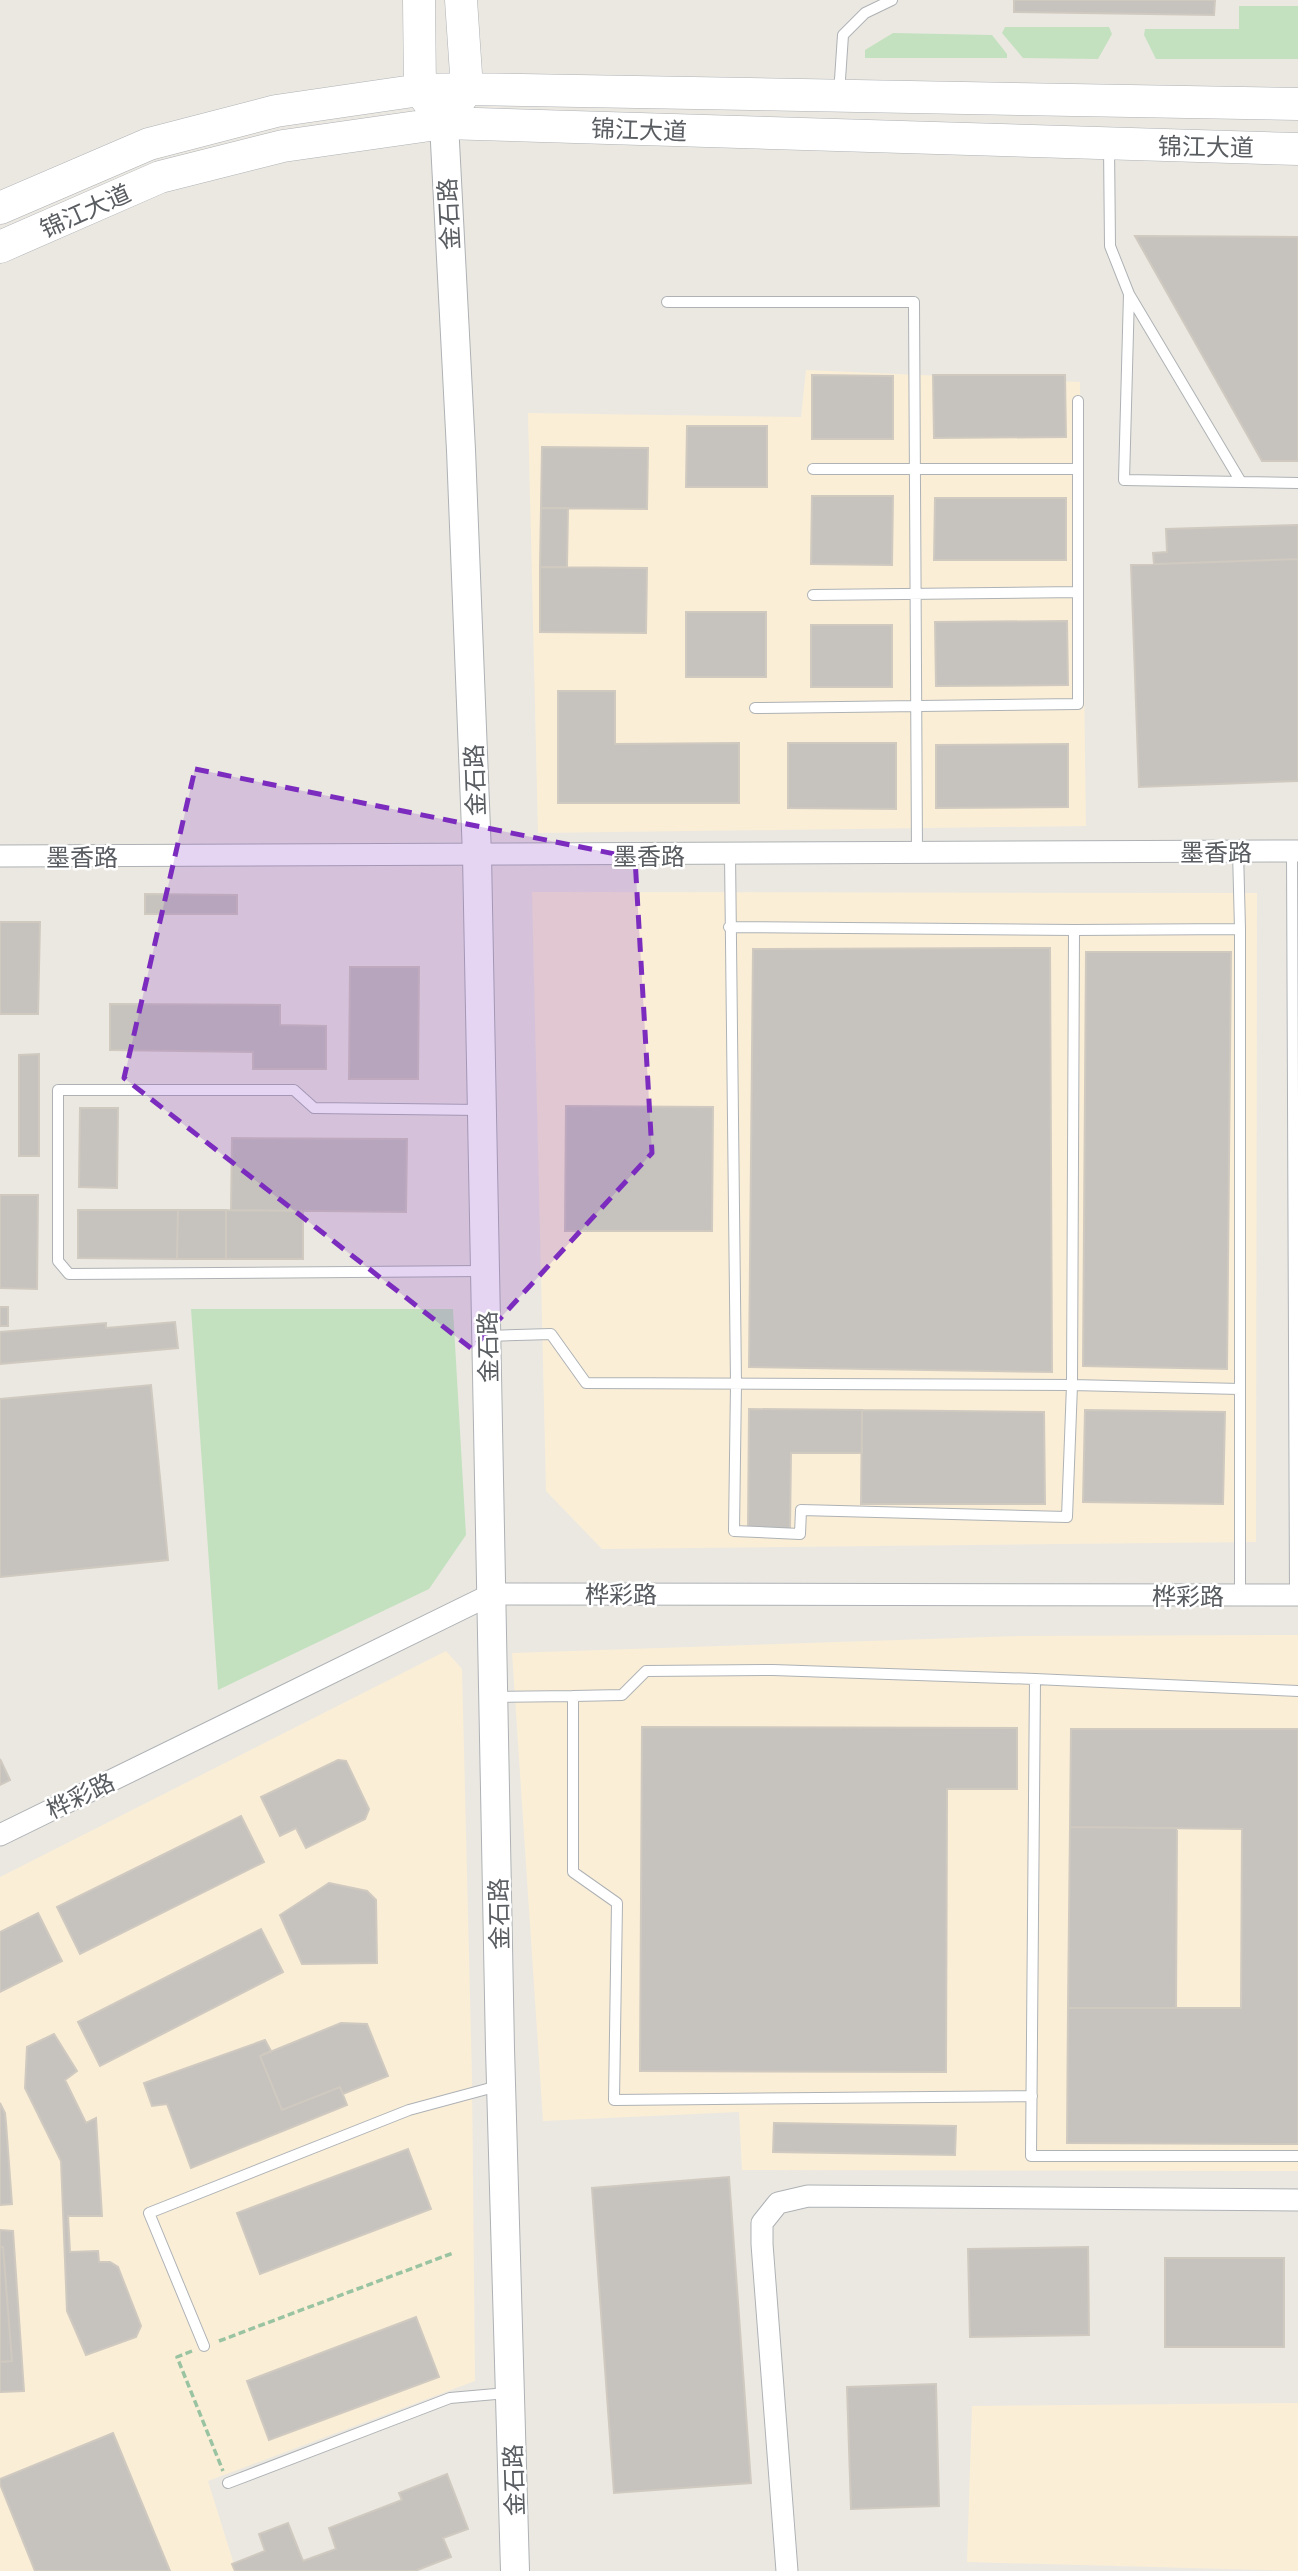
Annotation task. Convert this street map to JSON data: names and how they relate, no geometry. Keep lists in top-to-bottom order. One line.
{"streets":{"main road":["锦江大道"],"street":["金石路","墨香路","桦彩路"]},"crossings":[["锦江大道","金石路"],["金石路","墨香路"],["金石路","桦彩路"]]}
